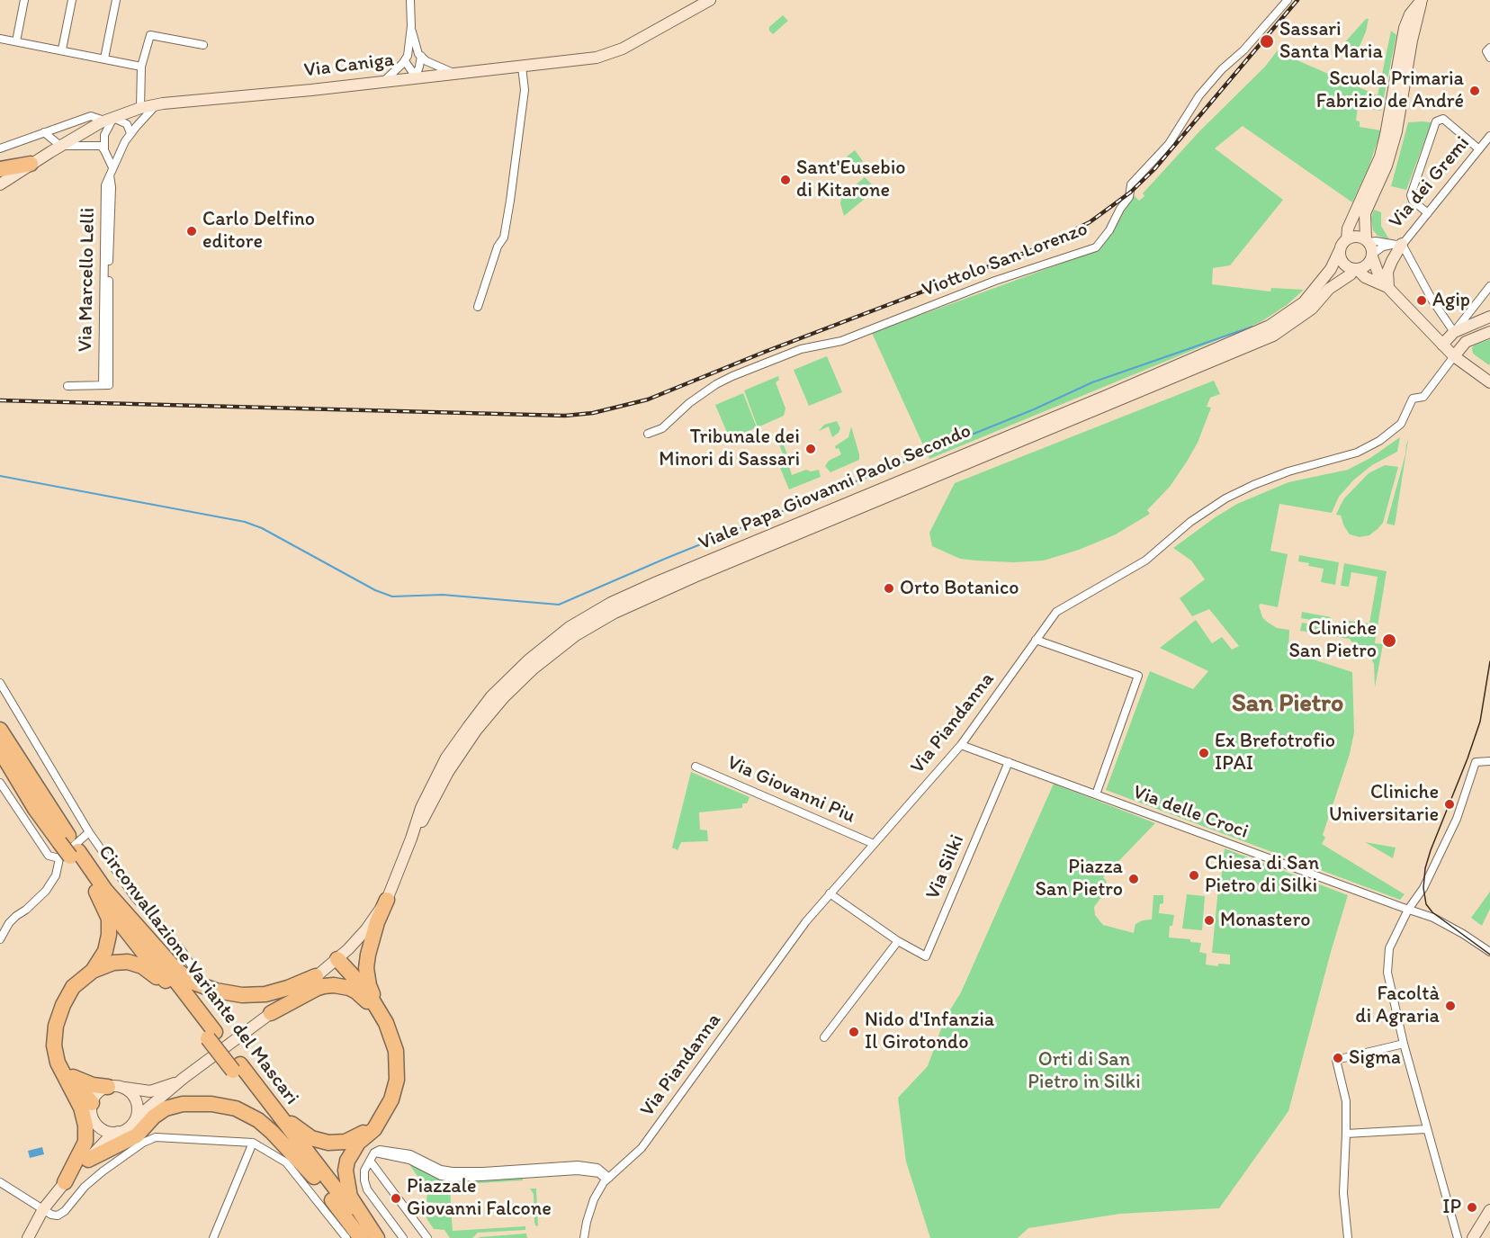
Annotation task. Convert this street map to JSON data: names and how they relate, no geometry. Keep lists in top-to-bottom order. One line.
{"streets":{"highway":["Circonvallazione Variante del Mascari"],"main road":["Via Caniga","Viale Papa Giovanni Paolo Secondo"],"street":["Via dei Gremi","Viottolo San Lorenzo","Via Marcello Lelli","Via Piandanna","Via Giovanni Piu","Via delle Croci","Via Silki"]},"crossings":[["Via Caniga","Via Marcello Lelli"],["Via dei Gremi","Viale Papa Giovanni Paolo Secondo"],["Via Piandanna","Via Giovanni Piu"],["Via Piandanna","Via delle Croci"],["Via Piandanna","Via Silki"],["Via delle Croci","Via Silki"]],"districts":["San Pietro"],"parks":["Orti di San Pietro in Silki"],"places":["Sassari Santa Maria","Scuola Primaria Fabrizio de André","Sant'Eusebio di Kitarone","Carlo Delfino editore","Agip","Tribunale dei Minori di Sassari","Orto Botanico","Cliniche San Pietro","Ex Brefotrofio IPAI","Cliniche Universitarie","Chiesa di San Pietro di Silki","Piazza San Pietro","Monastero","Facoltà di Agraria","Nido d'Infanzia Il Girotondo","Sigma","Piazzale Giovanni Falcone","IP"]}
